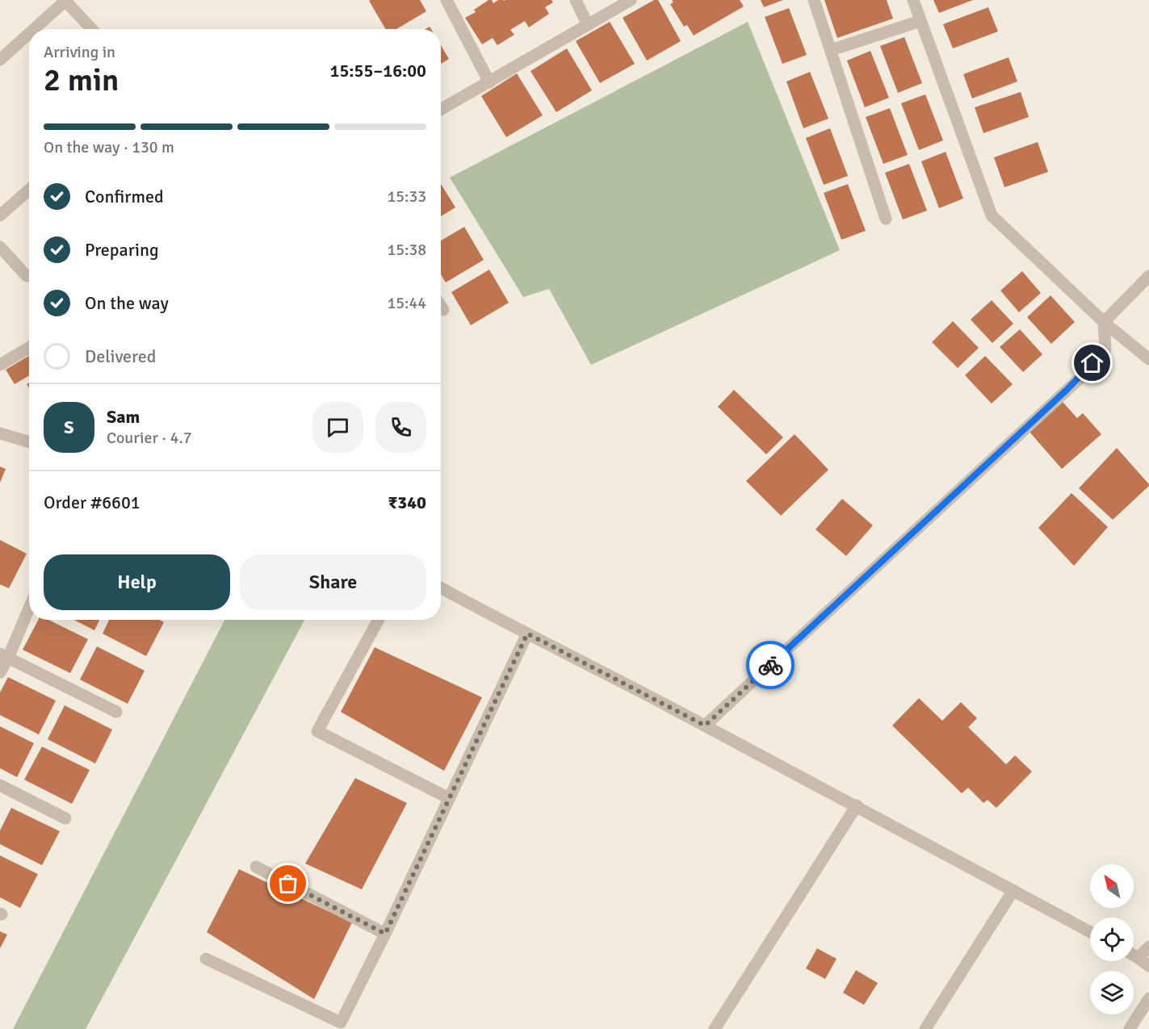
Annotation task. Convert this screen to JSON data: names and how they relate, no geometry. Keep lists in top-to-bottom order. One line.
{"north":"top left","page":{"heading":["2 min","Arriving in","15:55–16:00"],"panel":["Sam","Courier · 4.7","Order #6601","₹340"],"bar":"On the way · 130 m","list":[["Confirmed","15:33"],["Preparing","15:38"],["On the way","15:44"],"Delivered"],"round":"S","buttons":["Help","Share"]}}
